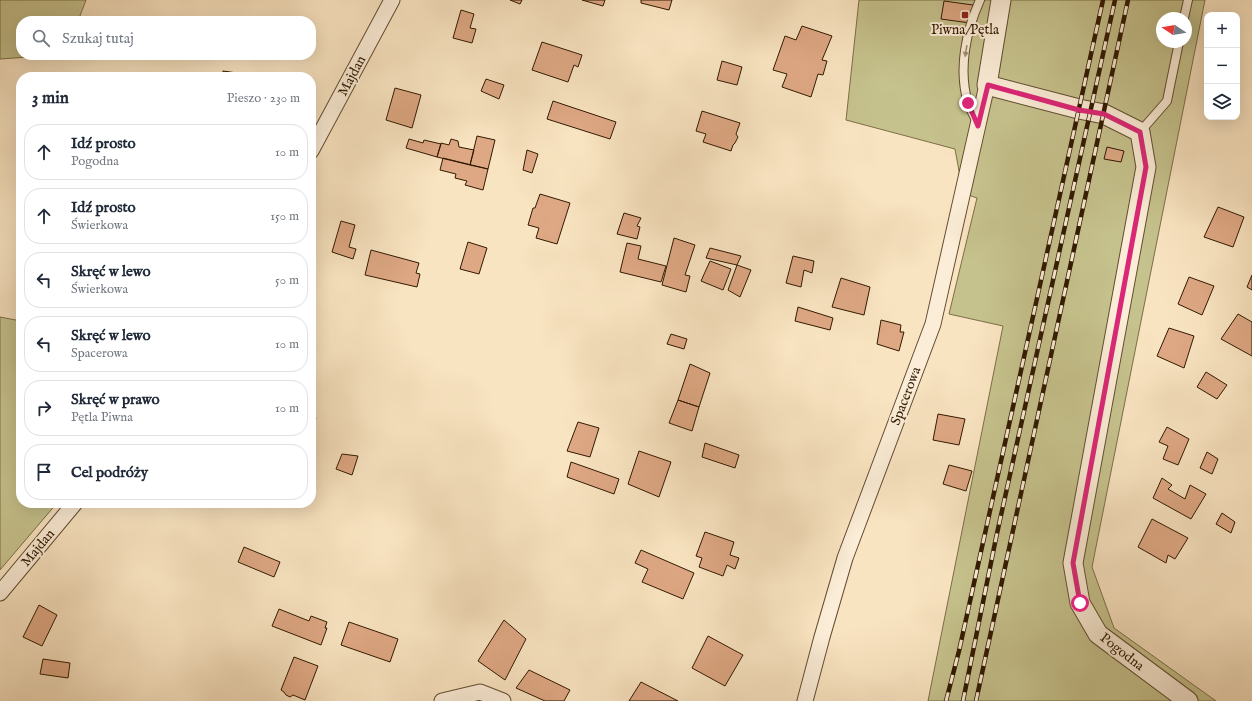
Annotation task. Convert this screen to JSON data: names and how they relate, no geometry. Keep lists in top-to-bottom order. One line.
{"streets":{"street":["Majdan","Spacerowa","Pogodna"]},"places":{"transit":["Piwna/Pętla"]},"north":"left","page":{"map_buttons":["+","−"],"search":"Szukaj tutaj","heading":["3 min","Pieszo · 230 m"],"list":[["Idź prosto","Pogodna","10 m"],["Idź prosto","Świerkowa","150 m"],["Skręć w lewo","Świerkowa","50 m"],["Skręć w lewo","Spacerowa","10 m"],["Skręć w prawo","Pętla Piwna","10 m"],"Cel podróży"]}}
